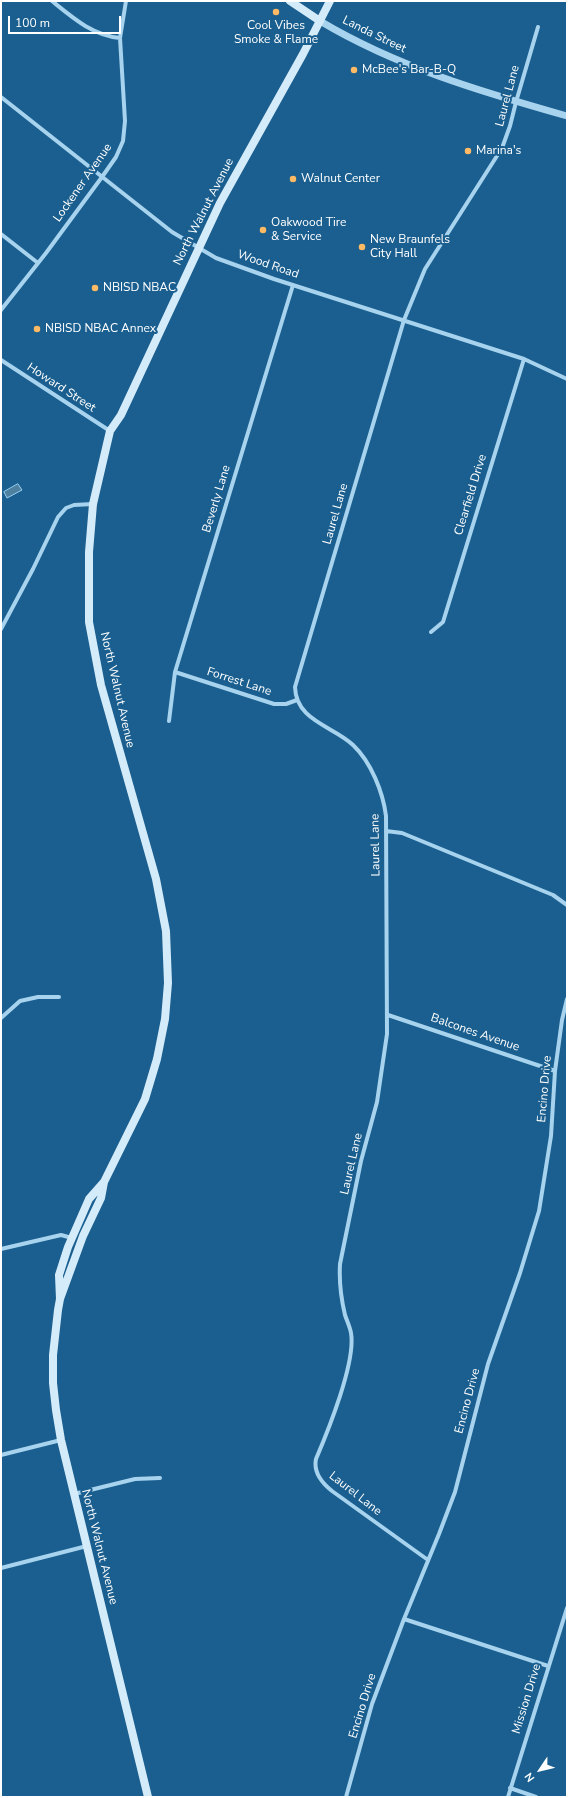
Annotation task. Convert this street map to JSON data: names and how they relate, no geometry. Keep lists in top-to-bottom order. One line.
{"streets":{"main road":["Landa Street","North Walnut Avenue"],"street":["Laurel Lane","Lockener Avenue","Wood Road","Howard Street","Clearfield Drive","Beverly Lane","Forrest Lane","Balcones Avenue","Encino Drive","Mission Drive"]},"crossings":[["Landa Street","Laurel Lane"],["Landa Street","North Walnut Avenue"],["Laurel Lane","Wood Road"],["Laurel Lane","Forrest Lane"],["Laurel Lane","Balcones Avenue"],["Laurel Lane","Encino Drive"],["Lockener Avenue","Wood Road"],["North Walnut Avenue","Wood Road"],["North Walnut Avenue","Howard Street"],["Wood Road","Clearfield Drive"],["Wood Road","Beverly Lane"],["Beverly Lane","Forrest Lane"],["Balcones Avenue","Encino Drive"]],"places":["Cool Vibes Smoke & Flame","McBee's Bar-B-Q","Marina's","Walnut Center","Oakwood Tire & Service","New Braunfels City Hall","NBISD NBAC","NBISD NBAC Annex"],"scale_bar":"100 m","north":"bottom left"}
